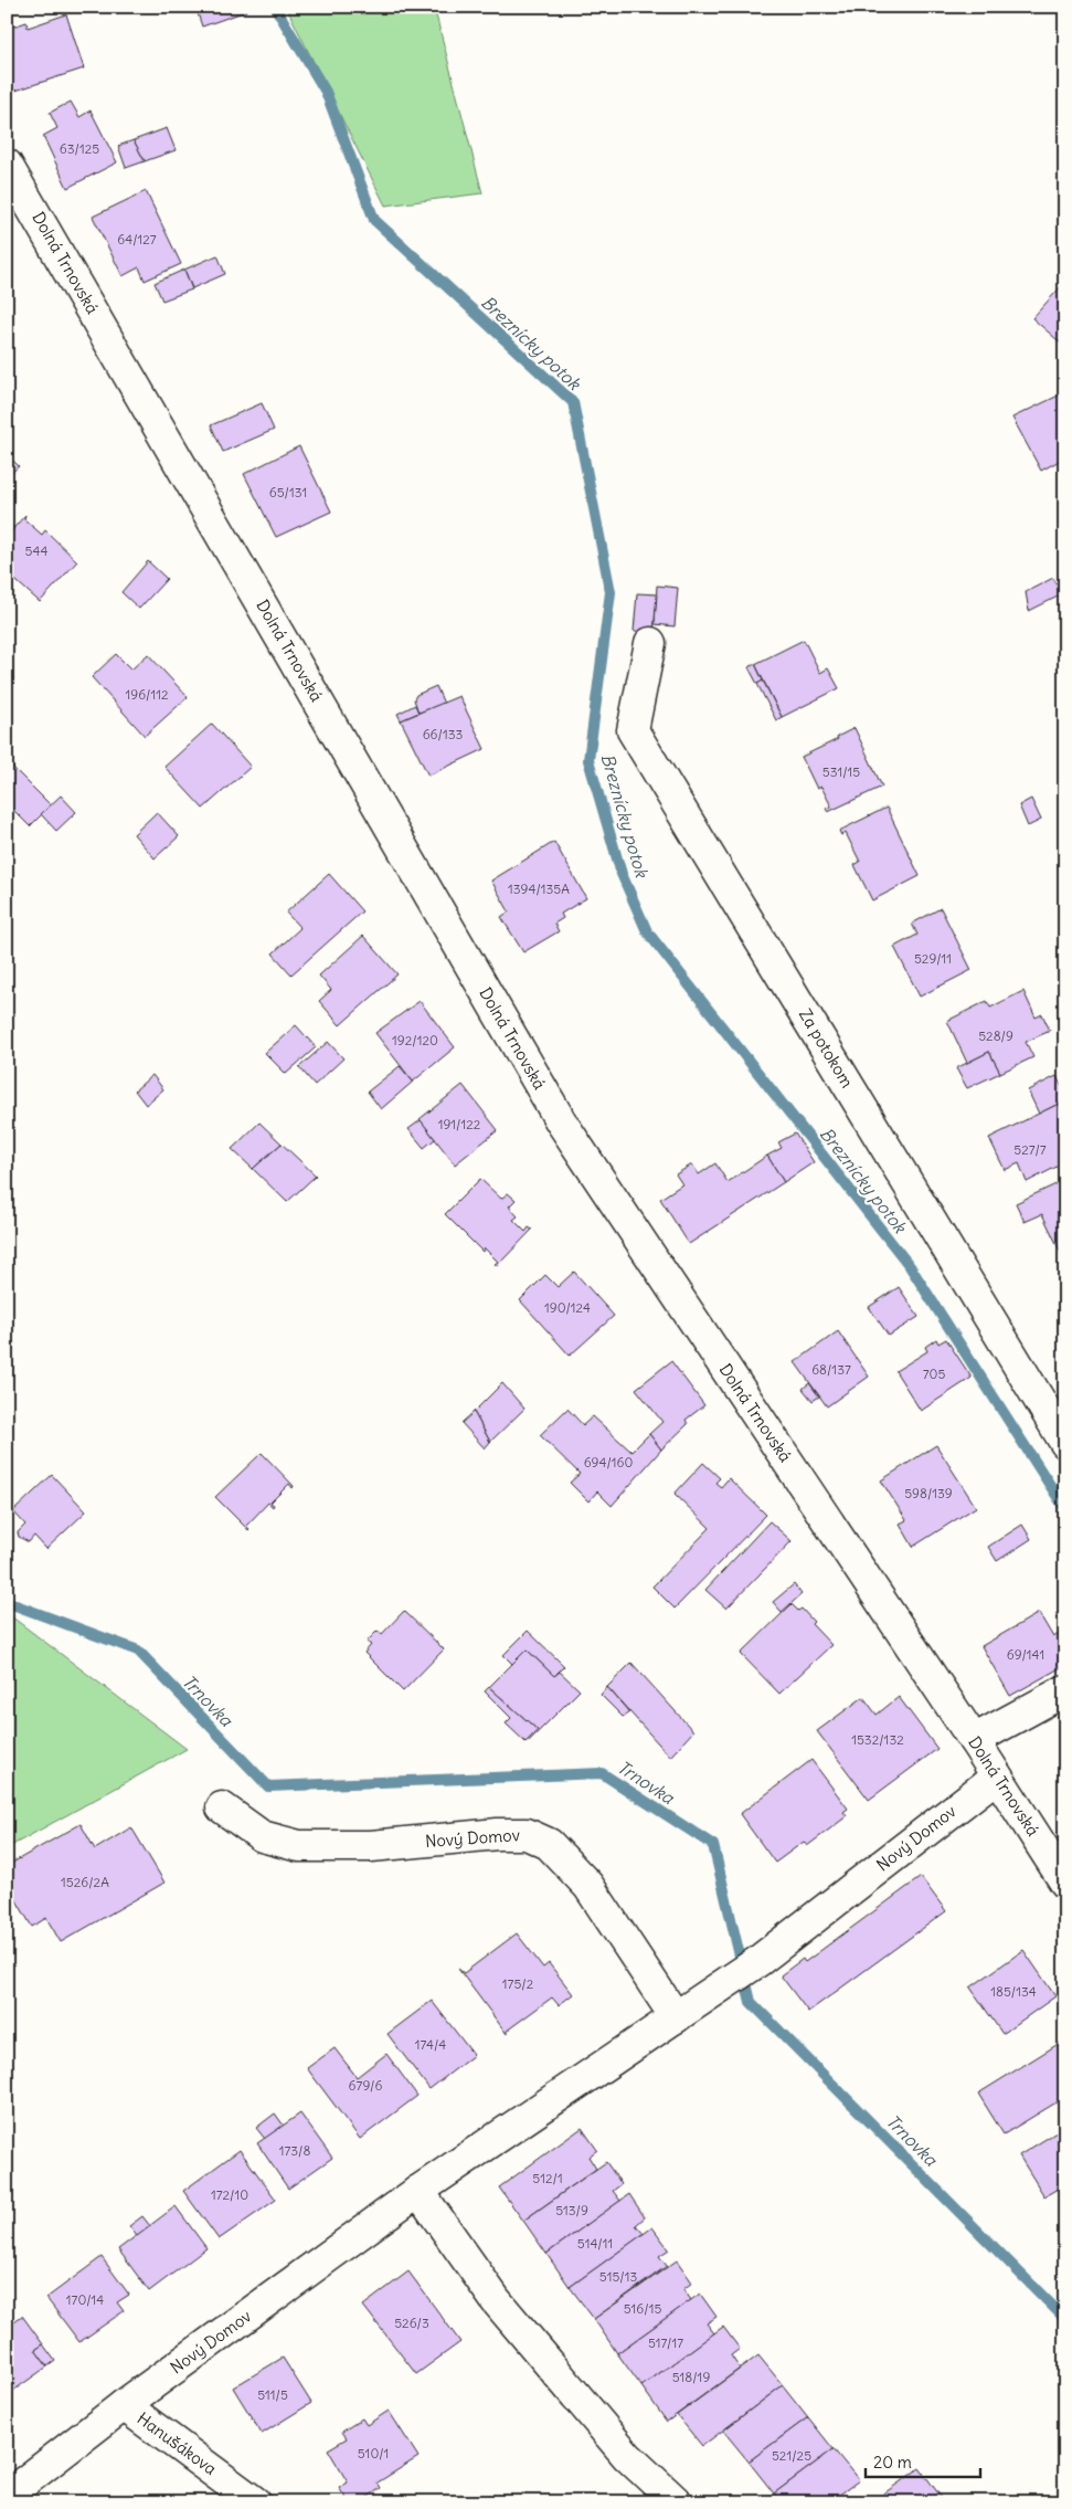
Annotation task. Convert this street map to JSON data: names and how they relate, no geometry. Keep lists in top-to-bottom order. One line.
{"streets":{"street":["Dolná Trnovská","Za potokom","Nový Domov","Hanušákova"]},"crossings":[["Dolná Trnovská","Nový Domov"],["Nový Domov","Hanušákova"]],"water":["Breznícky potok","Trnovka"],"house_numbers":["63/125","64/127","65/131","544","196/112","66/133","531/15","1394/135A","529/11","528/9","192/120","191/122","527/7","190/124","68/137","705","694/160","598/139","69/141","1532/132","1526/2A","175/2","185/134","174/4","679/6","173/8","512/1","172/10","513/9","514/11","515/13","170/14","516/15","526/3","517/17","518/19","511/5","510/1","521/25"],"scale_bar":"20 m"}
